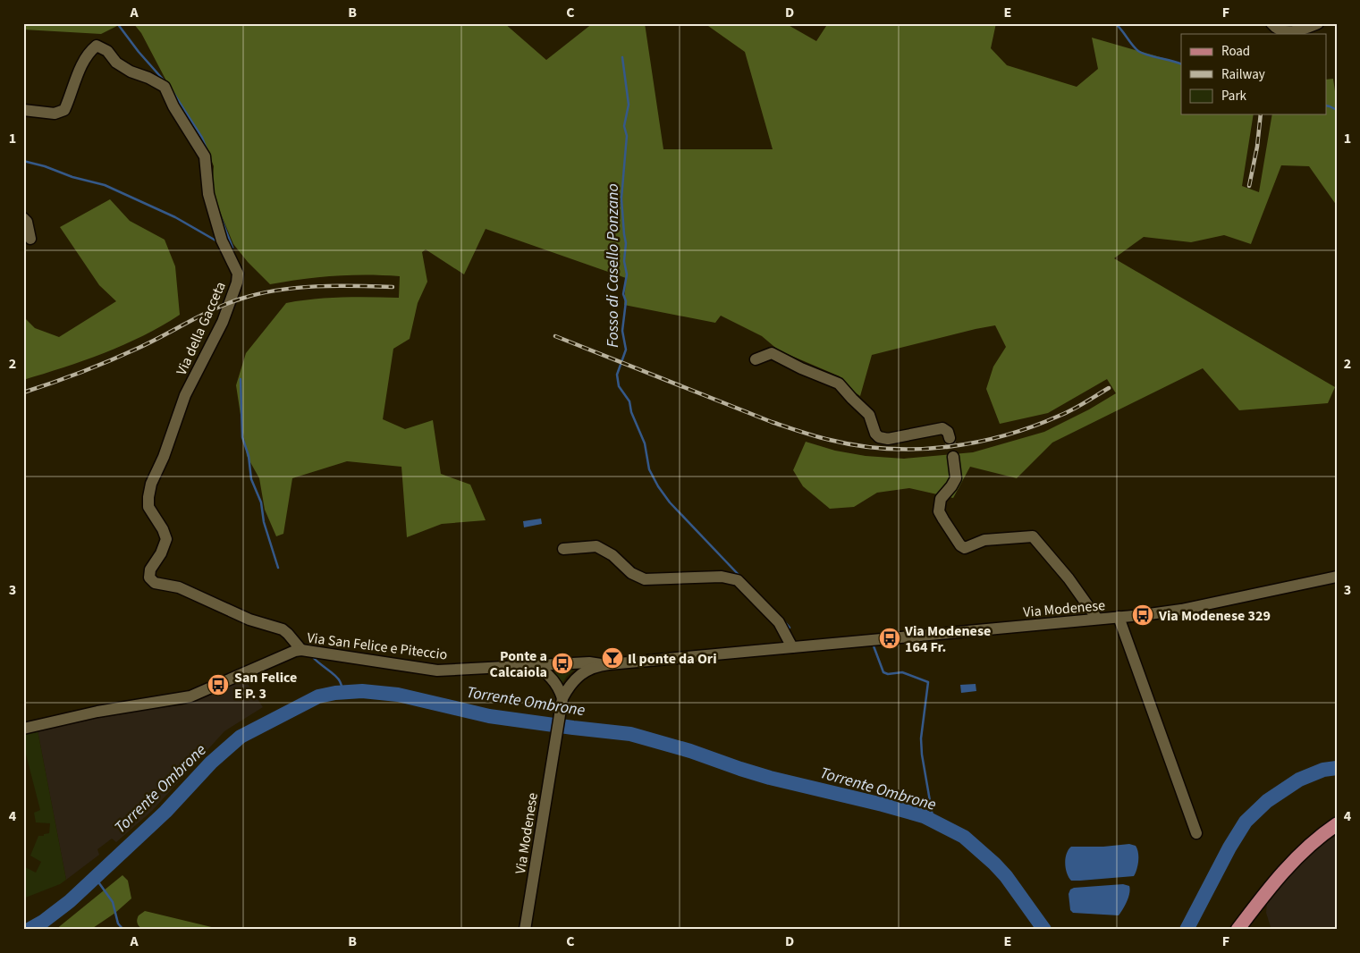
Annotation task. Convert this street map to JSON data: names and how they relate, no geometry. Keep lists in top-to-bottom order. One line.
{"streets":{"street":["Via della Gacceta","Via Modenese","Via San Felice e Piteccio"]},"crossings":[["Via della Gacceta","Via San Felice e Piteccio"],["Via Modenese","Via San Felice e Piteccio"]],"water":["Fosso di Casello Ponzano","Torrente Ombrone"],"places":{"bus stop":["Via Modenese 329","Via Modenese 164 Fr.","Ponte a Calcaiola","San Felice E P. 3"],"bar":["Il ponte da Ori"]},"legend":["Road","Railway","Park"],"grid":{"columns":["A","B","C","D","E","F"],"rows":["1","2","3","4"]}}
